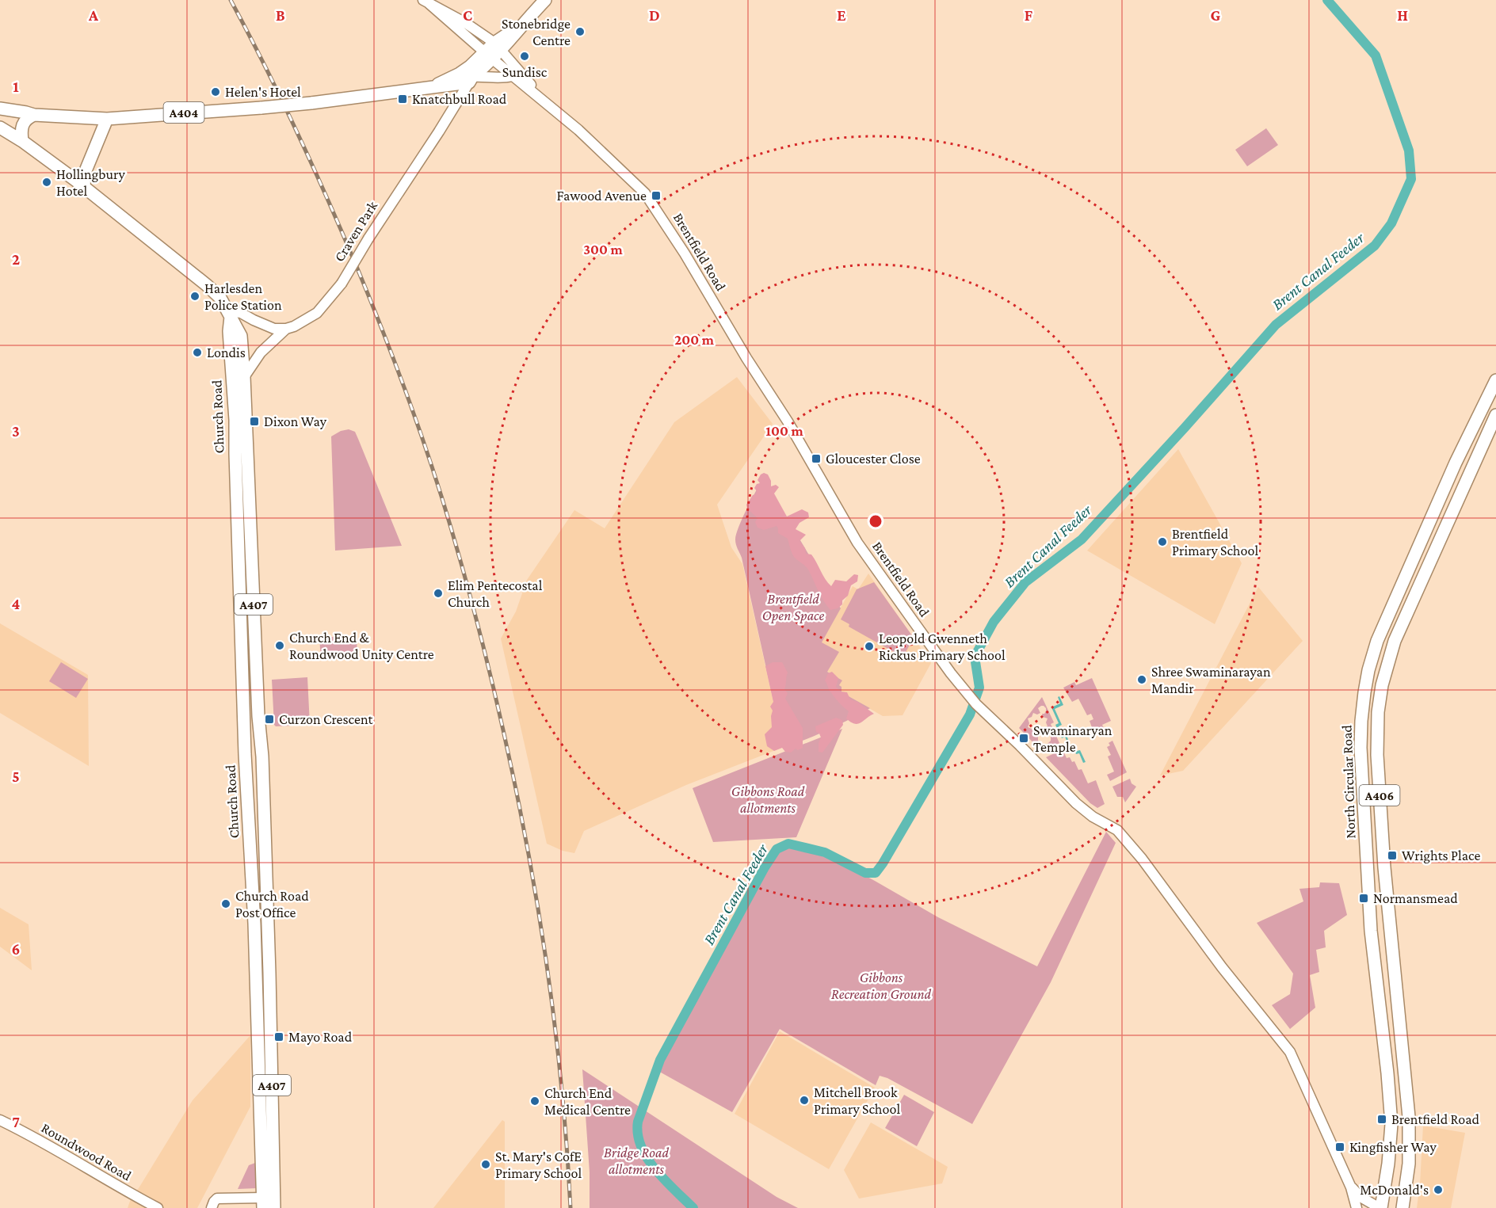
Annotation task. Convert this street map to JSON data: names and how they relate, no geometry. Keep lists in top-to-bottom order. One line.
{"streets":{"main road":["A404","Craven Park","Church Road","A407","North Circular Road","A406"],"street":["Brentfield Road","Roundwood Road"]},"crossings":[["A404","Craven Park"],["A404","Brentfield Road"],["Craven Park","Brentfield Road"],["Craven Park","Church Road"],["Brentfield Road","North Circular Road"],["Church Road","A407"]],"water":["Brent Canal Feeder"],"parks":["Brentfield Open Space","Gibbons Road allotments","Gibbons Recreation Ground","Bridge Road allotments"],"places":{"other":["Stonebridge Centre","Sundisc","Helen's Hotel","Hollingbury Hotel","Harlesden Police Station","Londis","Brentfield Primary School","Elim Pentecostal Church","Church End & Roundwood Unity Centre","Leopold Gwenneth Rickus Primary School","Shree Swaminarayan Mandir","Church Road Post Office","Mitchell Brook Primary School","Church End Medical Centre","St. Mary's CofE Primary School","McDonald's"],"transit":["Knatchbull Road","Fawood Avenue","Dixon Way","Gloucester Close","Curzon Crescent","Swaminaryan Temple","Wrights Place","Normansmead","Mayo Road","Brentfield Road","Kingfisher Way"]},"grid":{"columns":["A","B","C","D","E","F","G","H"],"rows":["1","2","3","4","5","6","7"]},"rings":["300 m","200 m","100 m"]}
